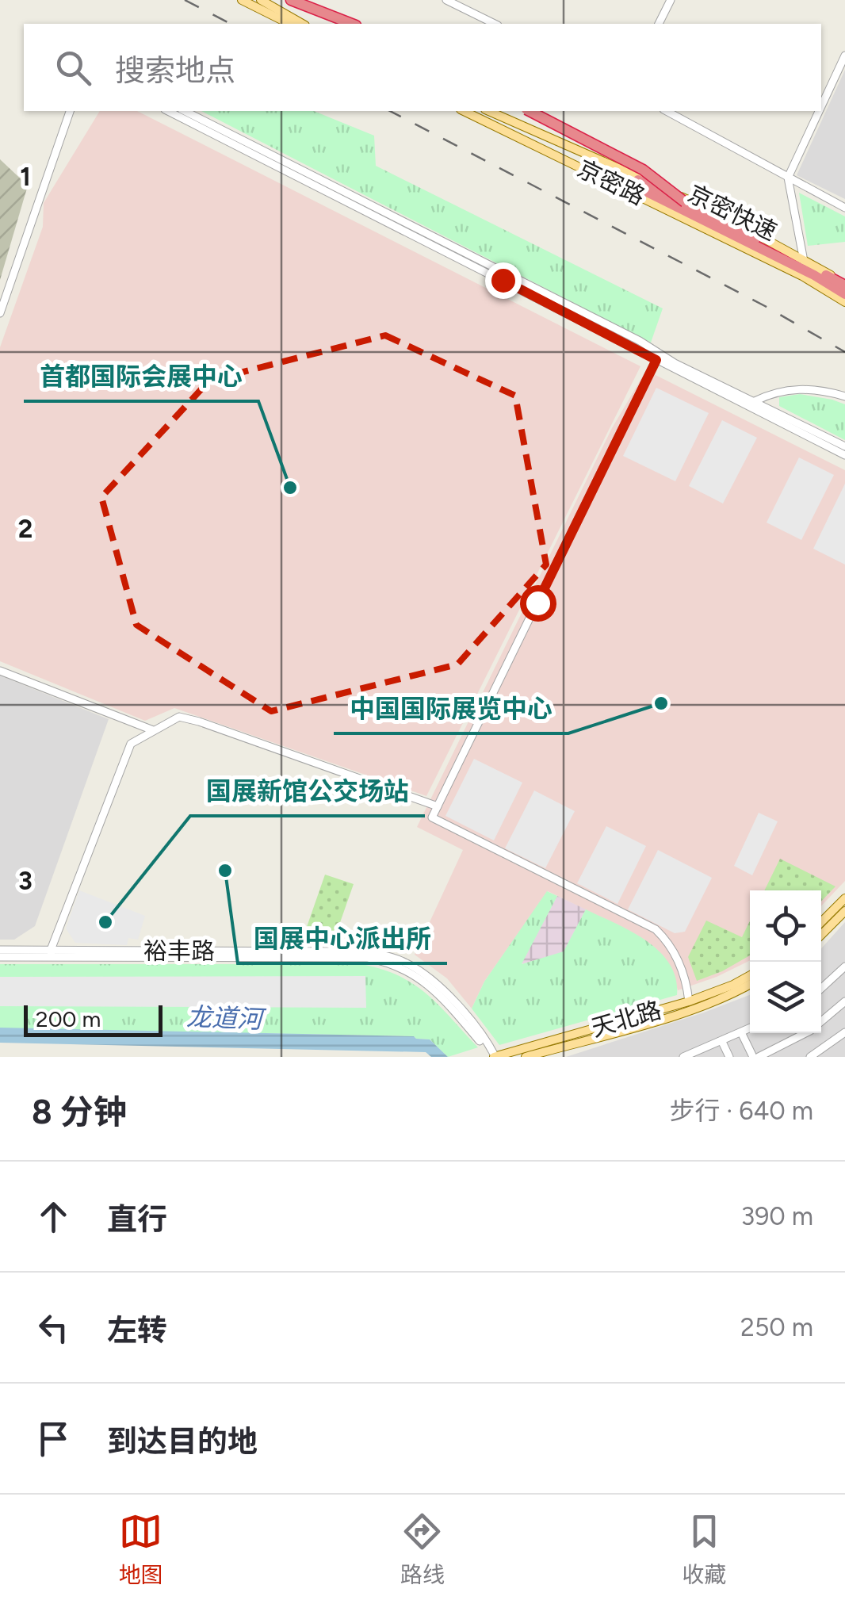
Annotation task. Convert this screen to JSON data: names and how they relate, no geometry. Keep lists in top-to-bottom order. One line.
{"streets":{"highway":["京密快速"],"main road":["京密路","天北路"],"street":["裕丰路"]},"crossings":[["京密路","京密快速"],["裕丰路","天北路"]],"water":["龙道河"],"places":["首都国际会展中心","中国国际展览中心","国展中心派出所","国展新馆公交场站"],"scale_bar":"200 m","page":{"search":"搜索地点","scale":"200 m","heading":["8 分钟","步行 · 640 m"],"list":[["直行","390 m"],["左转","250 m"],"到达目的地"],"nav":["地图","路线","收藏"]},"grid":{"rows":["1","2","3"]}}
